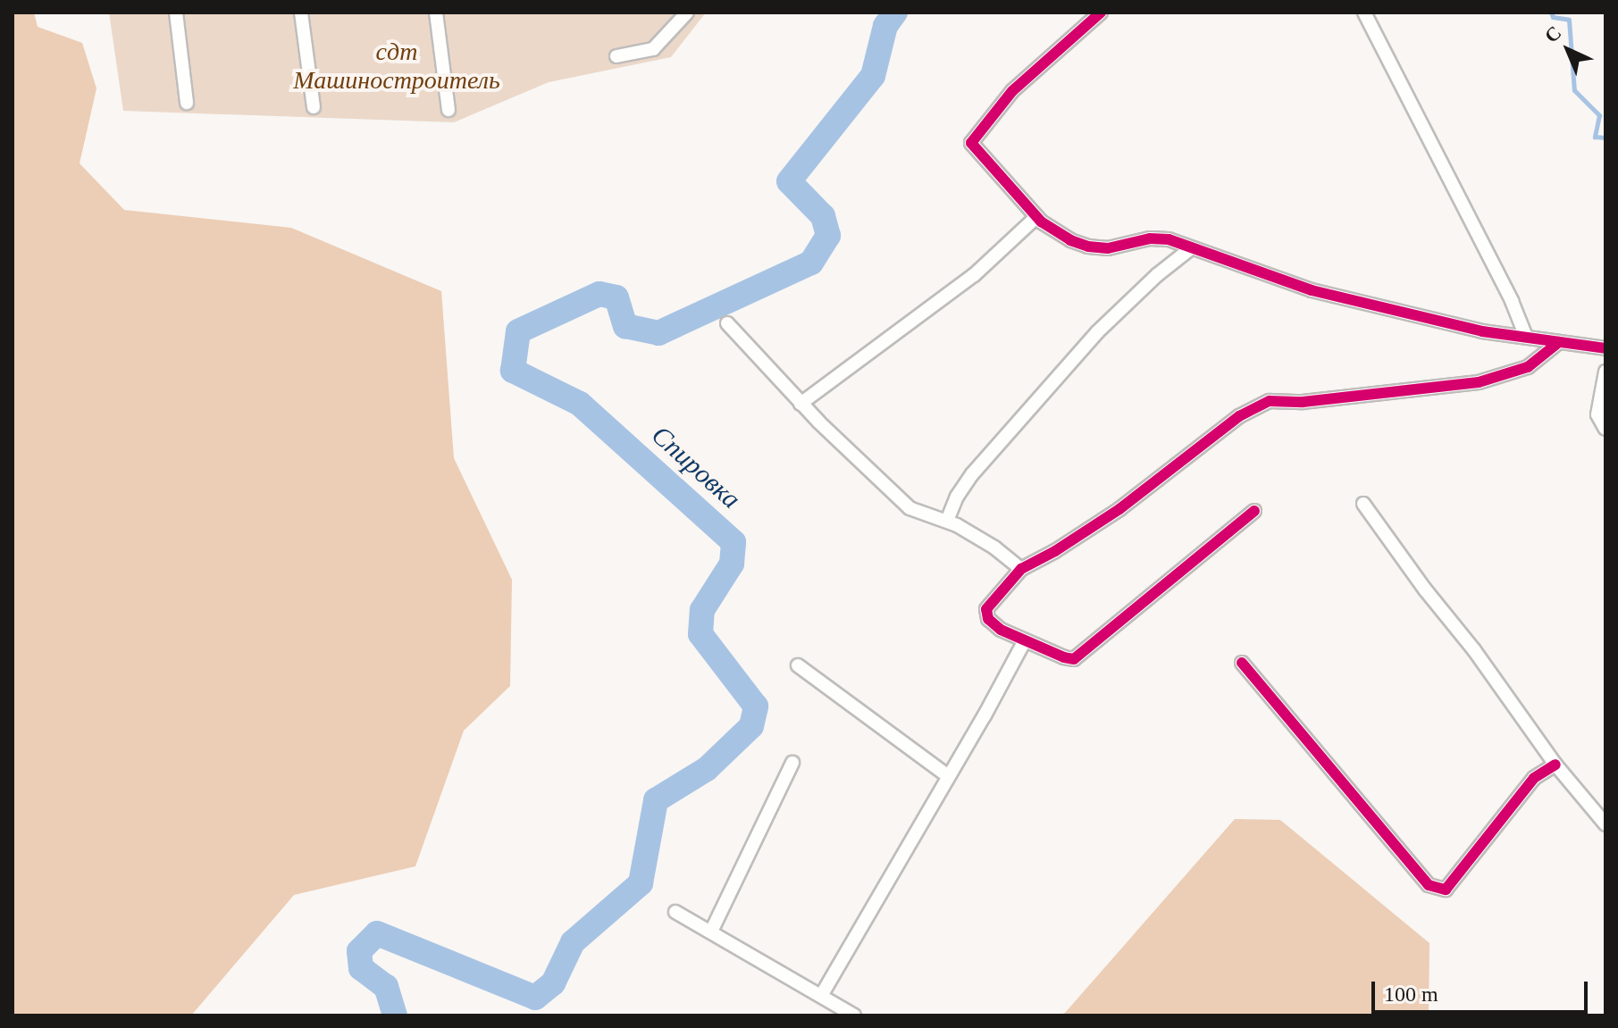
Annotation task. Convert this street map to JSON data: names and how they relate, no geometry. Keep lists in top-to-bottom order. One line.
{"water":["Спировка"],"parks":["сдт Машиностроитель"],"scale_bar":"100 m","north":"top left"}
